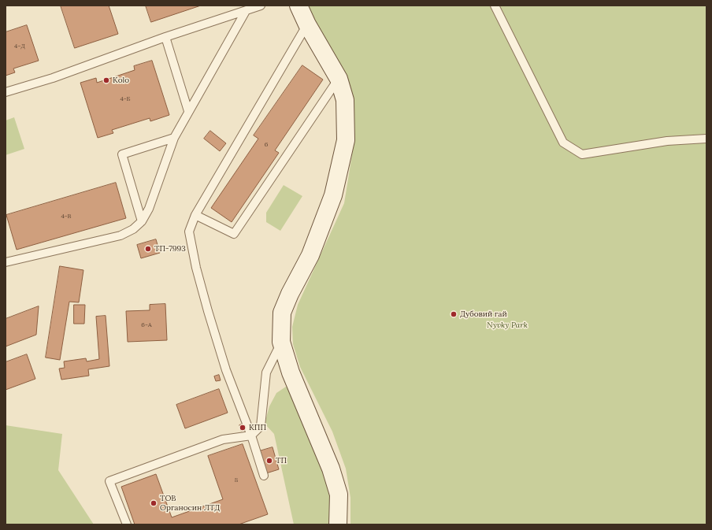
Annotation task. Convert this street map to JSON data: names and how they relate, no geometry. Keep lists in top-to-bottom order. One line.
{"parks":["Nyvky Park"],"places":["Kolo","ТП-7993","Дубовий гай","КПП","ТП","ТОВ Органосин ЛТД"],"house_numbers":["4-Д","4-Б","6","4-В","6-А","8"]}
